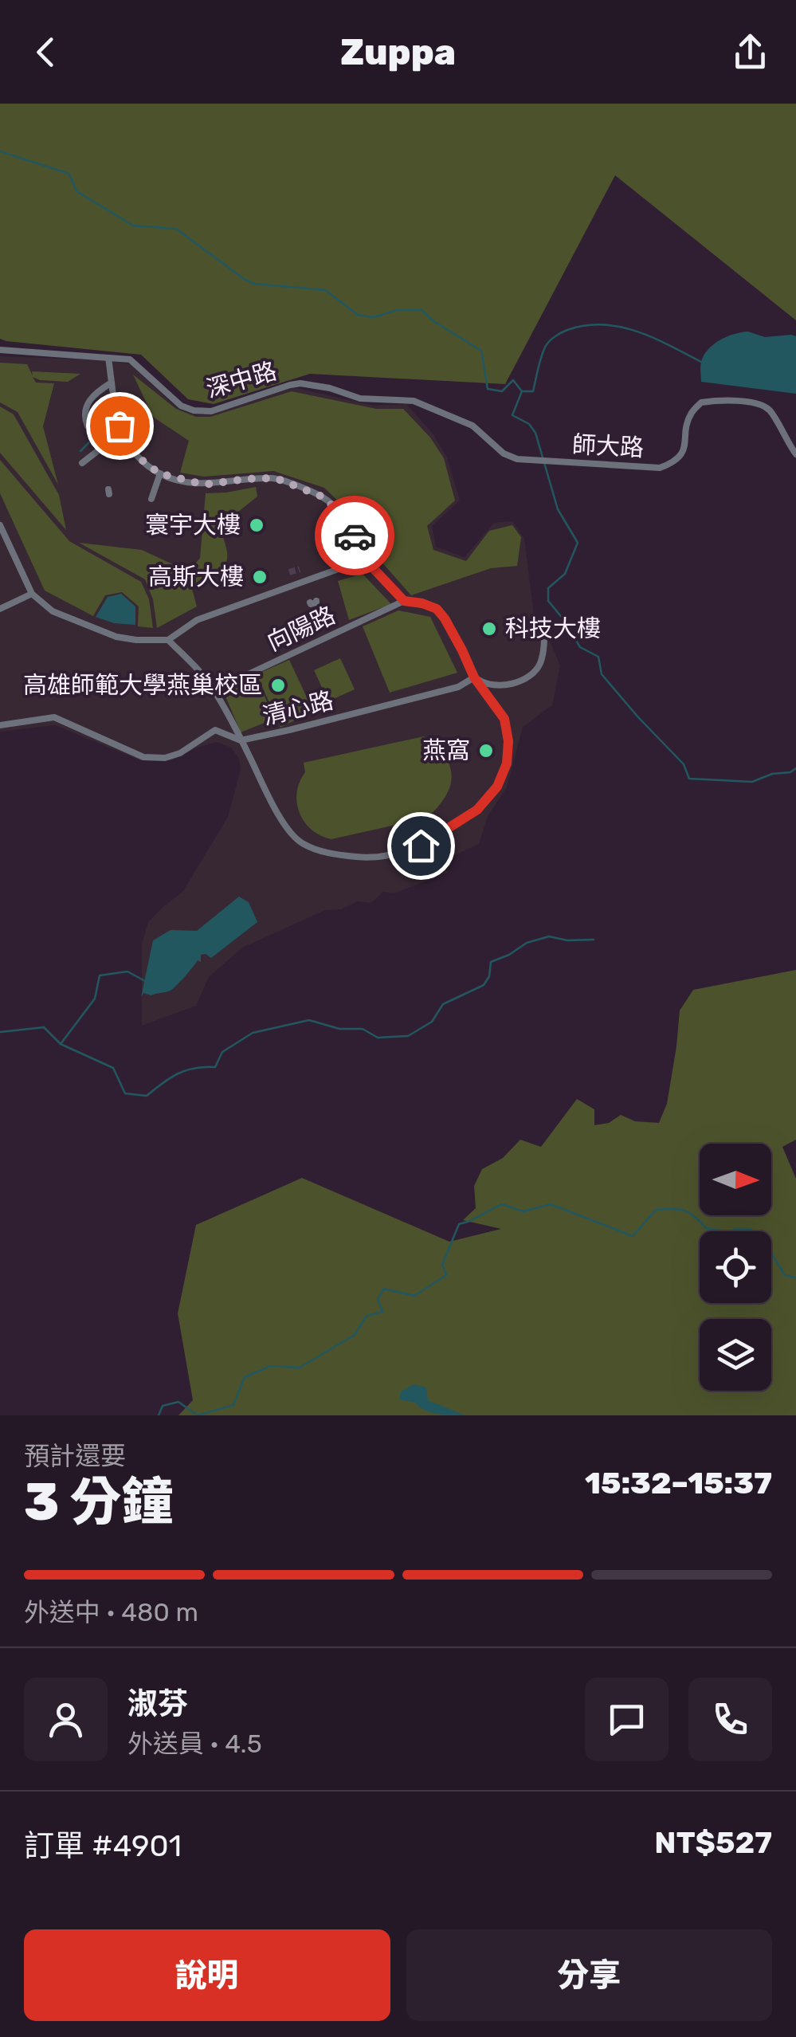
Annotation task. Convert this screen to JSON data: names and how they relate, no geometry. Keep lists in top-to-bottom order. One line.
{"streets":{"street":["深中路","師大路","向陽路","清心路"]},"crossings":[["深中路","師大路"]],"places":["寰宇大樓","高斯大樓","科技大樓","高雄師範大學燕巢校區","燕窩"],"north":"right","page":{"header":"Zuppa","heading":["3 分鐘","預計還要","15:32–15:37"],"panel":["淑芬","外送員 · 4.5","訂單 #4901","NT$527"],"bar":"外送中 · 480 m","buttons":["說明","分享"]}}
